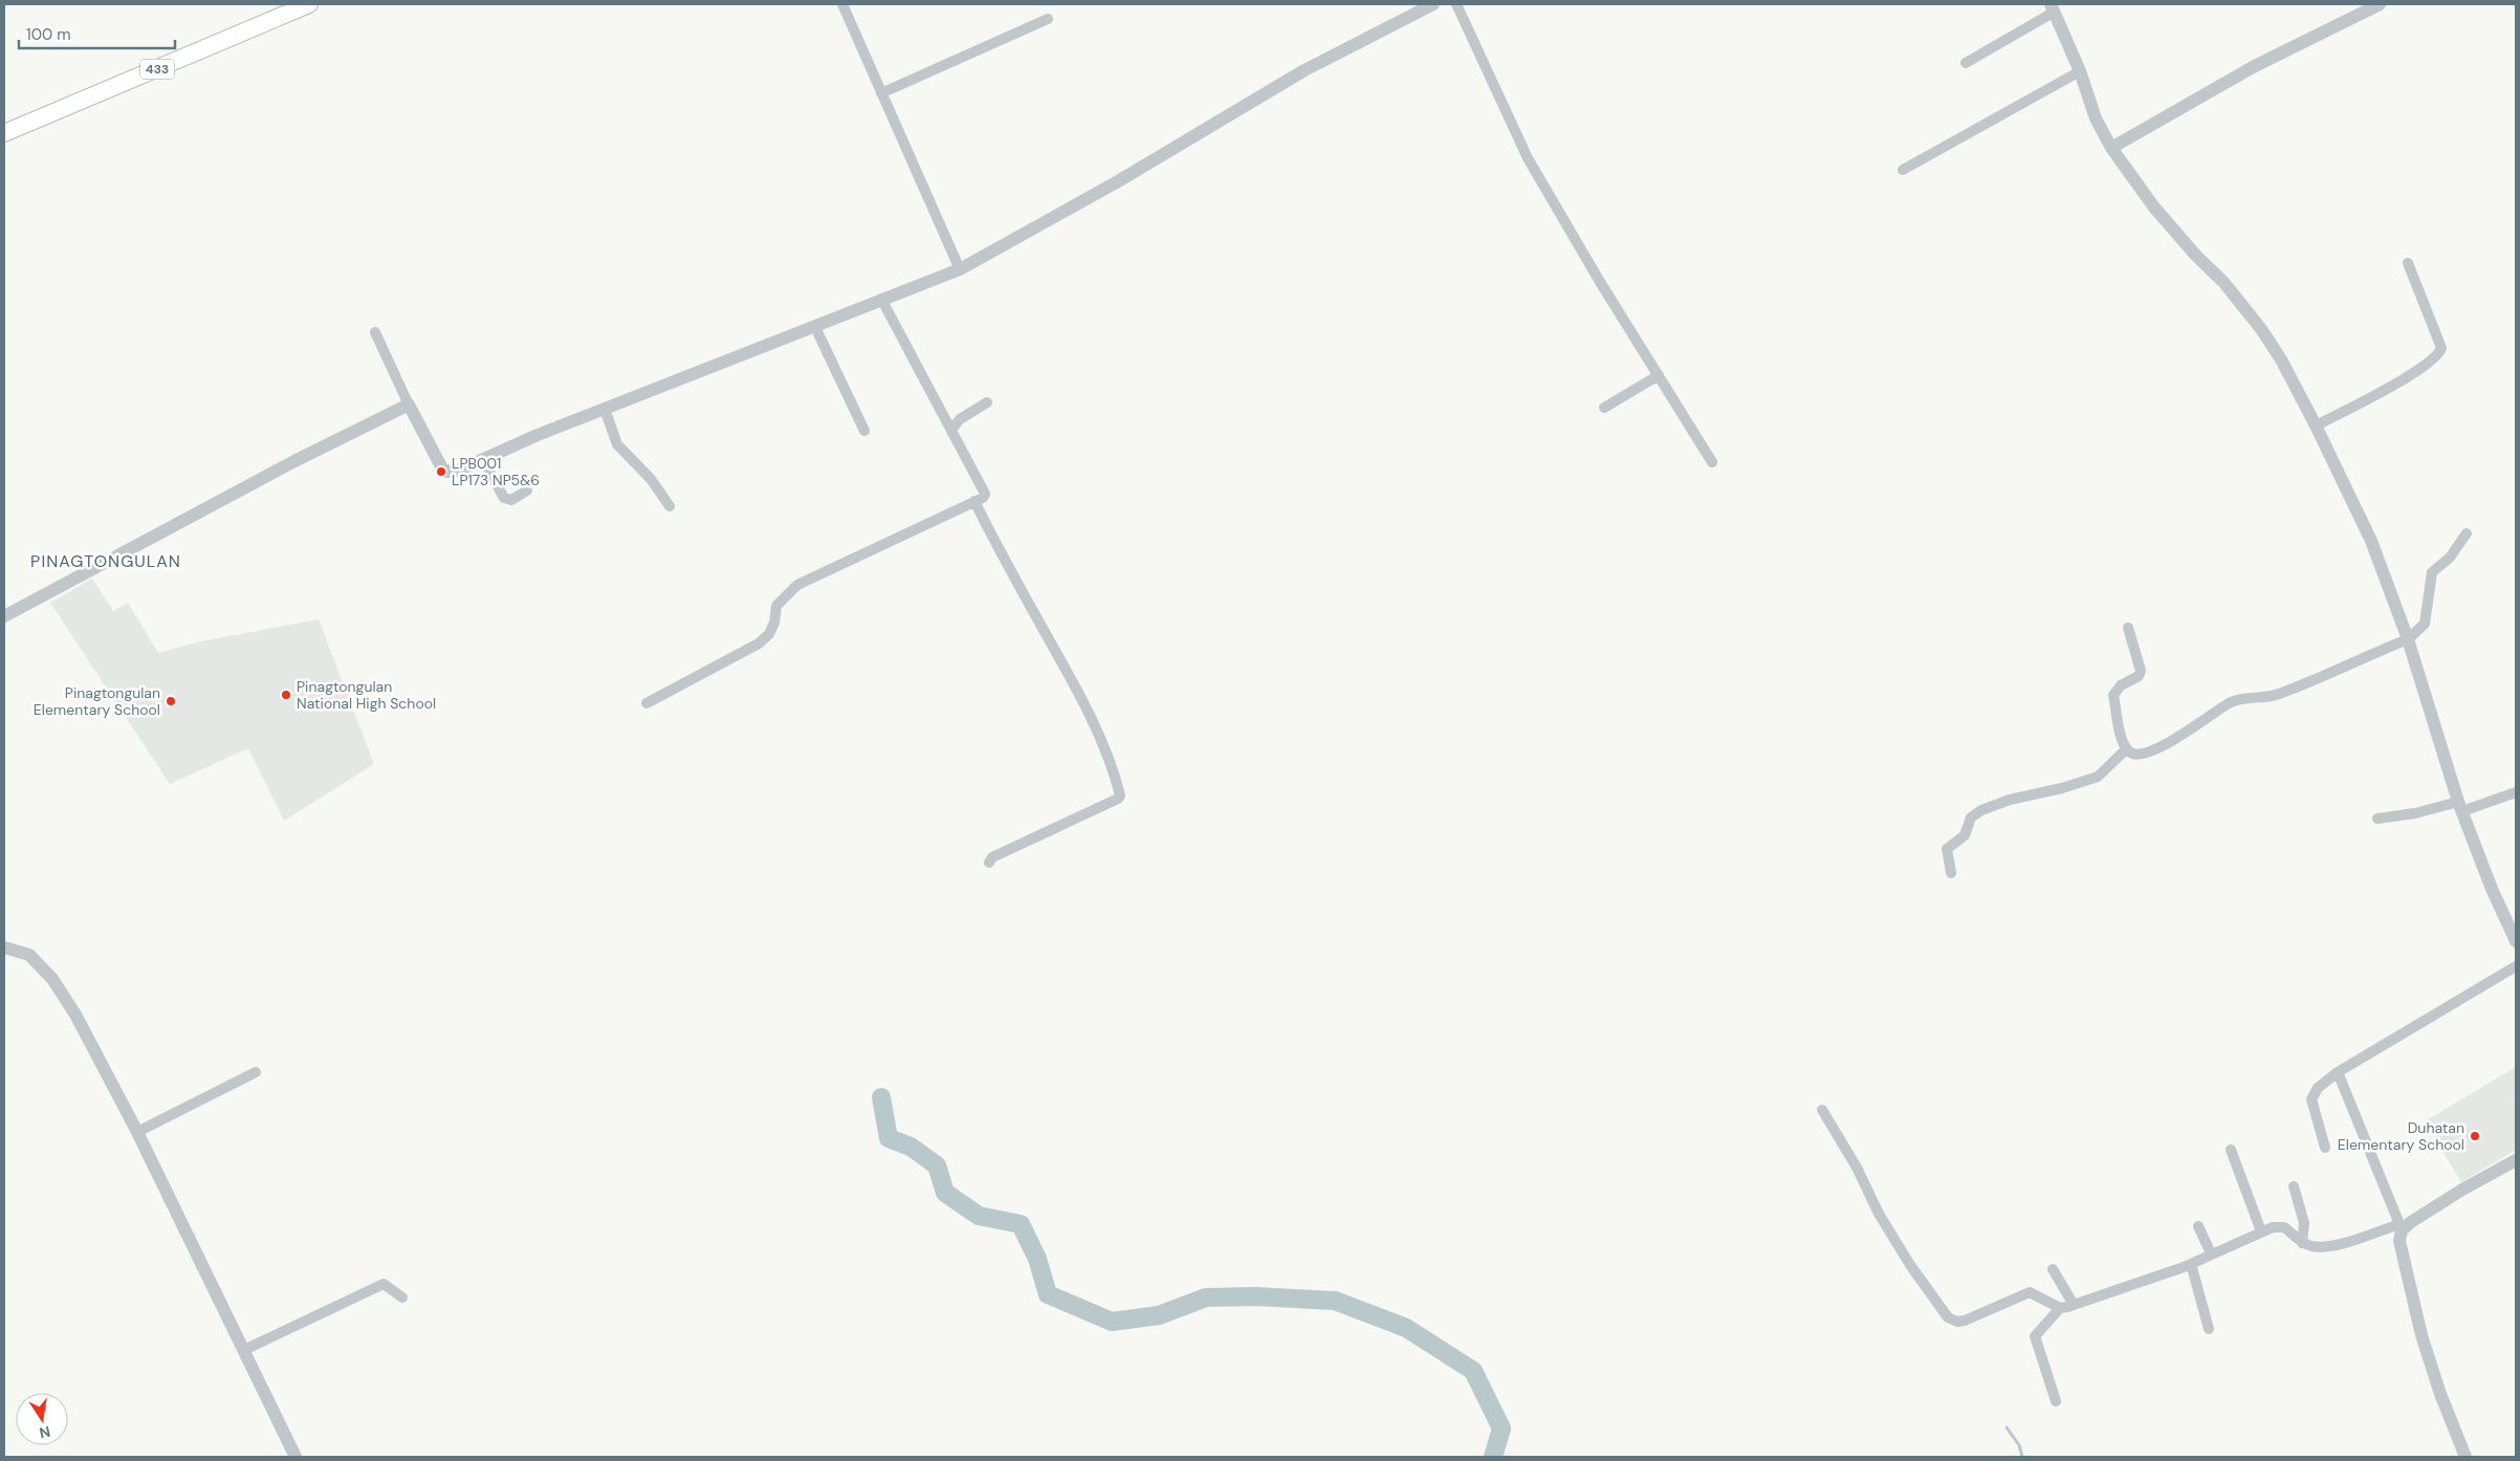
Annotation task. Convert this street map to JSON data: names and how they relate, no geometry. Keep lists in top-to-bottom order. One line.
{"streets":{"main road":["433"]},"districts":["PINAGTONGULAN"],"places":["LPB001 LP173 NP5&6","Pinagtongulan National High School","Pinagtongulan Elementary School","Duhatan Elementary School"],"scale_bar":"100 m","north":"bottom"}
